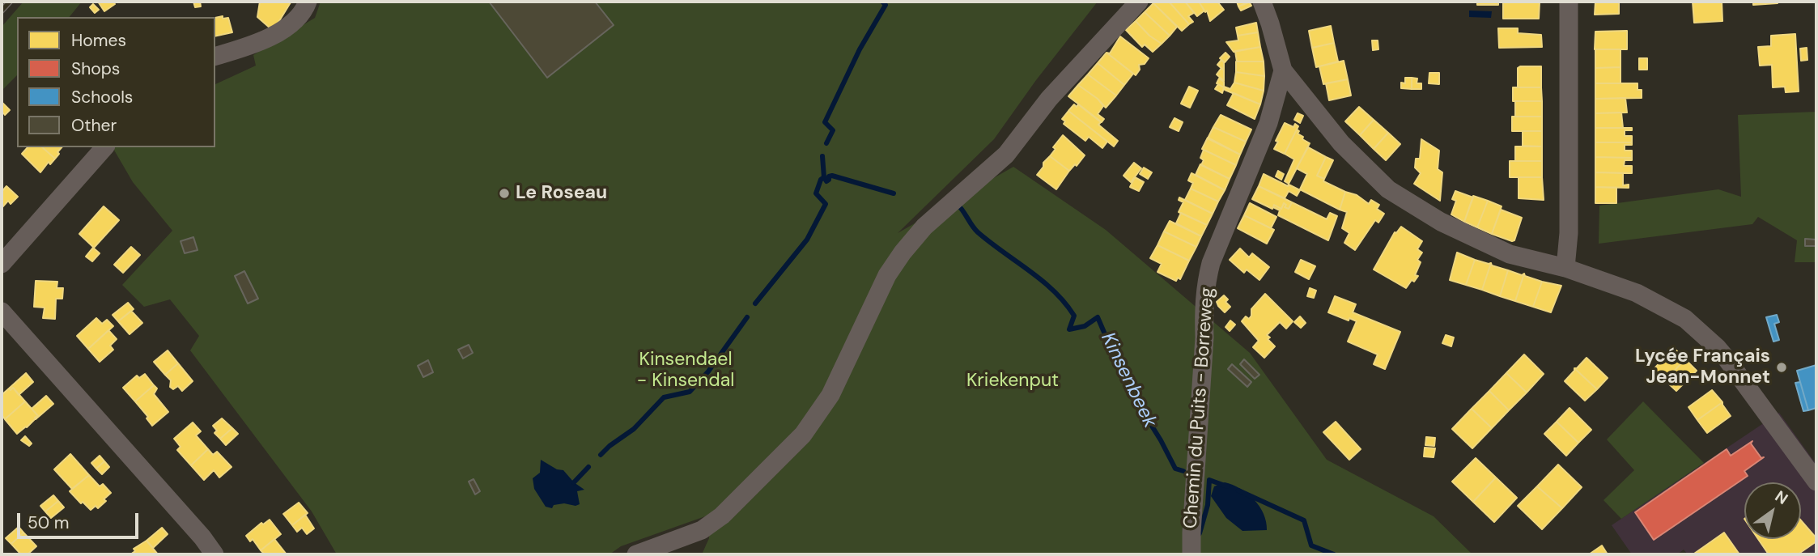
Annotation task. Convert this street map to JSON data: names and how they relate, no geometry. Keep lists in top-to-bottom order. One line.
{"streets":{"street":["Chemin du Puits - Borreweg"]},"water":["Kinsenbeek"],"parks":["Kinsendael - Kinsendal","Kriekenput"],"places":["Le Roseau","Lycée Français Jean-Monnet"],"legend":["Homes","Shops","Schools","Other"],"scale_bar":"50 m","north":"top right"}
